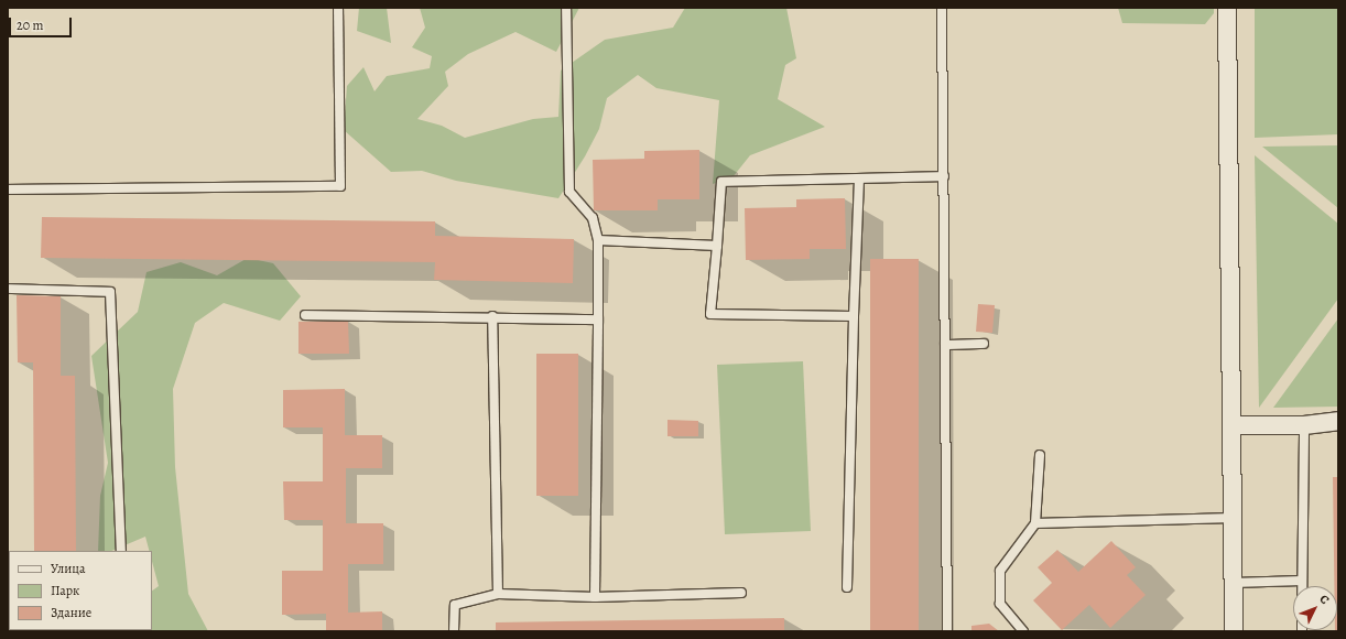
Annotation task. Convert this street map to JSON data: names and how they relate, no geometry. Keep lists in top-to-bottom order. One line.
{"legend":["Улица","Парк","Здание"],"scale_bar":"20 m","north":"top right"}
